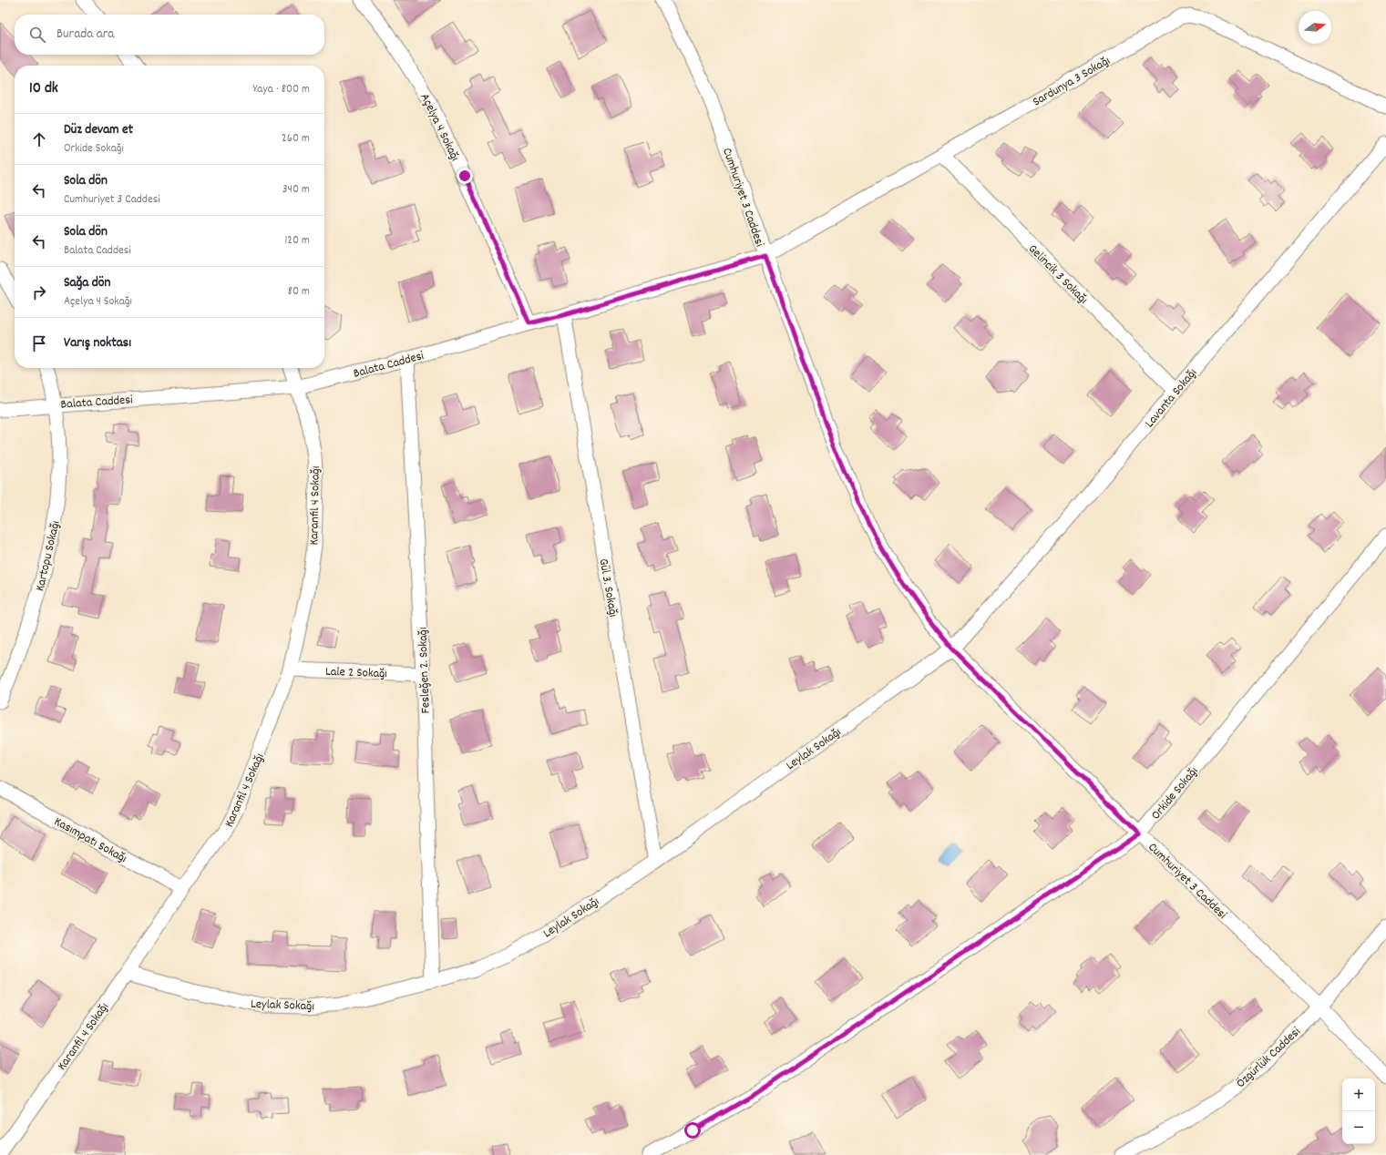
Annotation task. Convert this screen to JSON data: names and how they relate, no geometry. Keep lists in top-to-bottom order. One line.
{"streets":{"street":["Sardunya 3 Sokağı","Açelya 4 Sokağı","Cumhuriyet 3 Caddesi","Gelincik 3 Sokağı","Balata Caddesi","Lavanta Sokağı","Karanfil 4 Sokağı","Kartopu Sokağı","Gül 3. Sokağı","Fesleğen 2. Sokağı","Lale 2 Sokağı","Leylak Sokağı","Orkide Sokağı","Kasımpatı Sokağı","Özgürlük Caddesi"]},"crossings":[["Sardunya 3 Sokağı","Cumhuriyet 3 Caddesi"],["Sardunya 3 Sokağı","Gelincik 3 Sokağı"],["Sardunya 3 Sokağı","Balata Caddesi"],["Açelya 4 Sokağı","Balata Caddesi"],["Cumhuriyet 3 Caddesi","Balata Caddesi"],["Cumhuriyet 3 Caddesi","Lavanta Sokağı"],["Cumhuriyet 3 Caddesi","Leylak Sokağı"],["Cumhuriyet 3 Caddesi","Orkide Sokağı"],["Cumhuriyet 3 Caddesi","Özgürlük Caddesi"],["Gelincik 3 Sokağı","Lavanta Sokağı"],["Balata Caddesi","Karanfil 4 Sokağı"],["Balata Caddesi","Kartopu Sokağı"],["Balata Caddesi","Gül 3. Sokağı"],["Balata Caddesi","Fesleğen 2. Sokağı"],["Lavanta Sokağı","Leylak Sokağı"],["Karanfil 4 Sokağı","Lale 2 Sokağı"],["Karanfil 4 Sokağı","Leylak Sokağı"],["Karanfil 4 Sokağı","Kasımpatı Sokağı"],["Gül 3. Sokağı","Leylak Sokağı"],["Fesleğen 2. Sokağı","Lale 2 Sokağı"],["Fesleğen 2. Sokağı","Leylak Sokağı"]],"north":"right","page":{"search":"Burada ara","heading":["10 dk","Yaya · 800 m"],"list":[["Düz devam et","Orkide Sokağı","260 m"],["Sola dön","Cumhuriyet 3 Caddesi","340 m"],["Sola dön","Balata Caddesi","120 m"],["Sağa dön","Açelya 4 Sokağı","80 m"],"Varış noktası"],"map_buttons":["+","−"]}}
